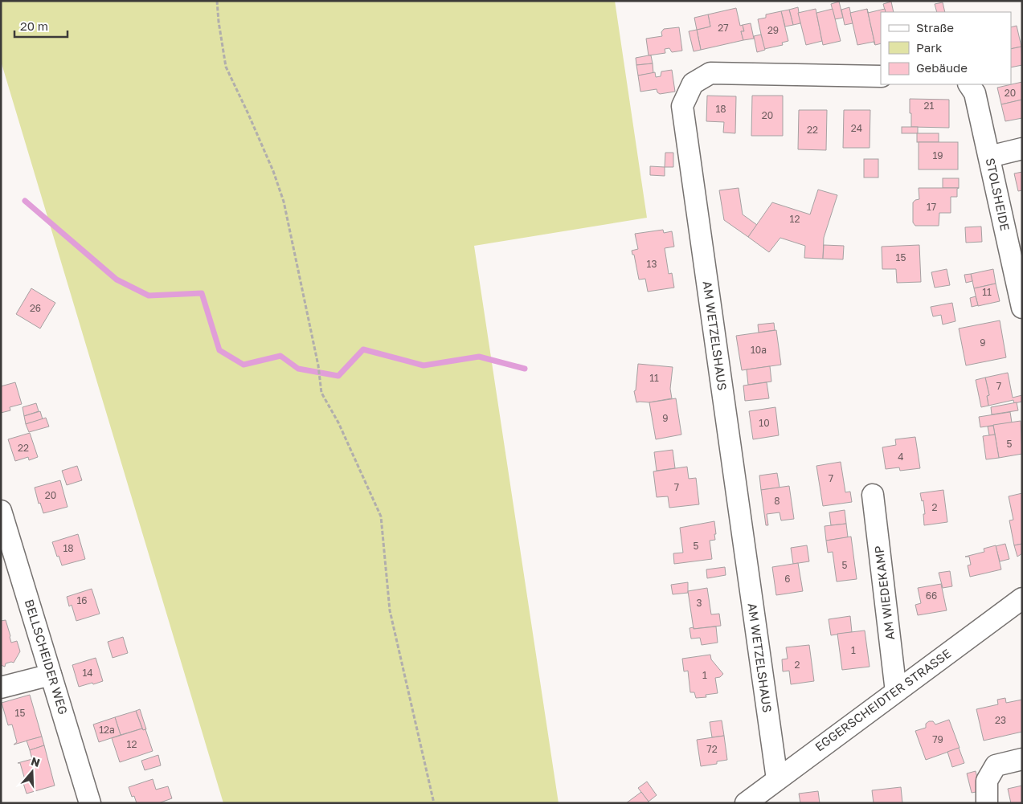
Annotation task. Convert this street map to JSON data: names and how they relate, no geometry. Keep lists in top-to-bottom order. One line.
{"streets":{"street":["STOLSHEIDE","AM WETZELSHAUS","AM WIEDEKAMP","BELLSCHEIDER WEG","EGGERSCHEIDTER STRASSE"]},"crossings":[["AM WETZELSHAUS","EGGERSCHEIDTER STRASSE"],["AM WIEDEKAMP","EGGERSCHEIDTER STRASSE"]],"house_numbers":["27","29","20","21","18","20","24","22","19","17","12","15","13","11","26","9","10a","11","7","9","10","5","22","4","7","7","20","8","2","5","18","5","6","66","16","3","1","2","14","1","15","23","12a","79","12","72"],"legend":["Straße","Park","Gebäude"],"scale_bar":"20 m","north":"top"}
